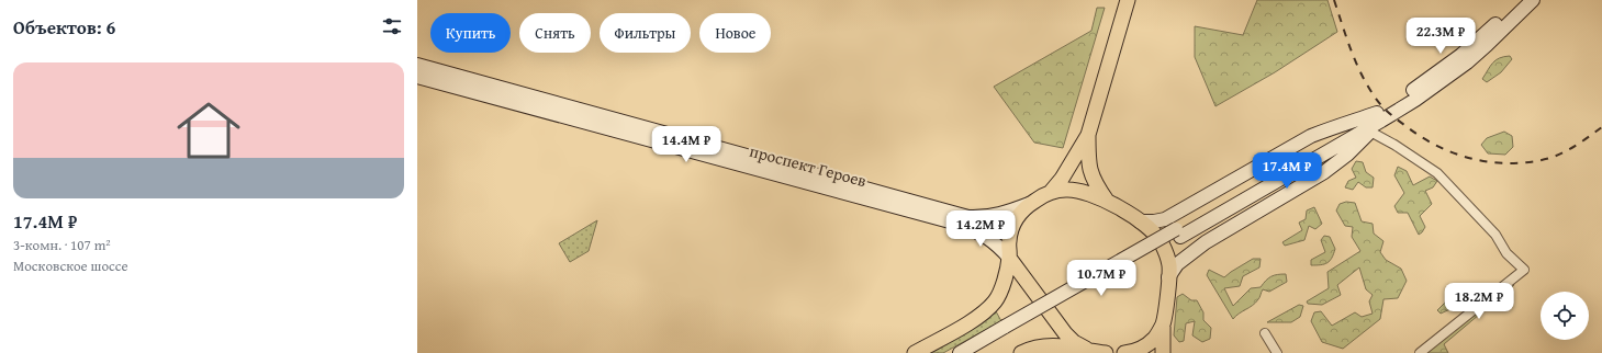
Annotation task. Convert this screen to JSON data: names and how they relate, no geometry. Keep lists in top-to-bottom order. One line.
{"streets":{"main road":["проспект Героев"]},"page":{"heading":"Объектов: 6","chip":["Купить","Снять","Фильтры","Новое"],"price":["22.3M ₽","14.4M ₽","17.4M ₽","14.2M ₽","10.7M ₽","18.2M ₽"],"list":[{"name":"17.4M ₽","note":"3-комн. · 107 m² · Московское шоссе"}]}}
